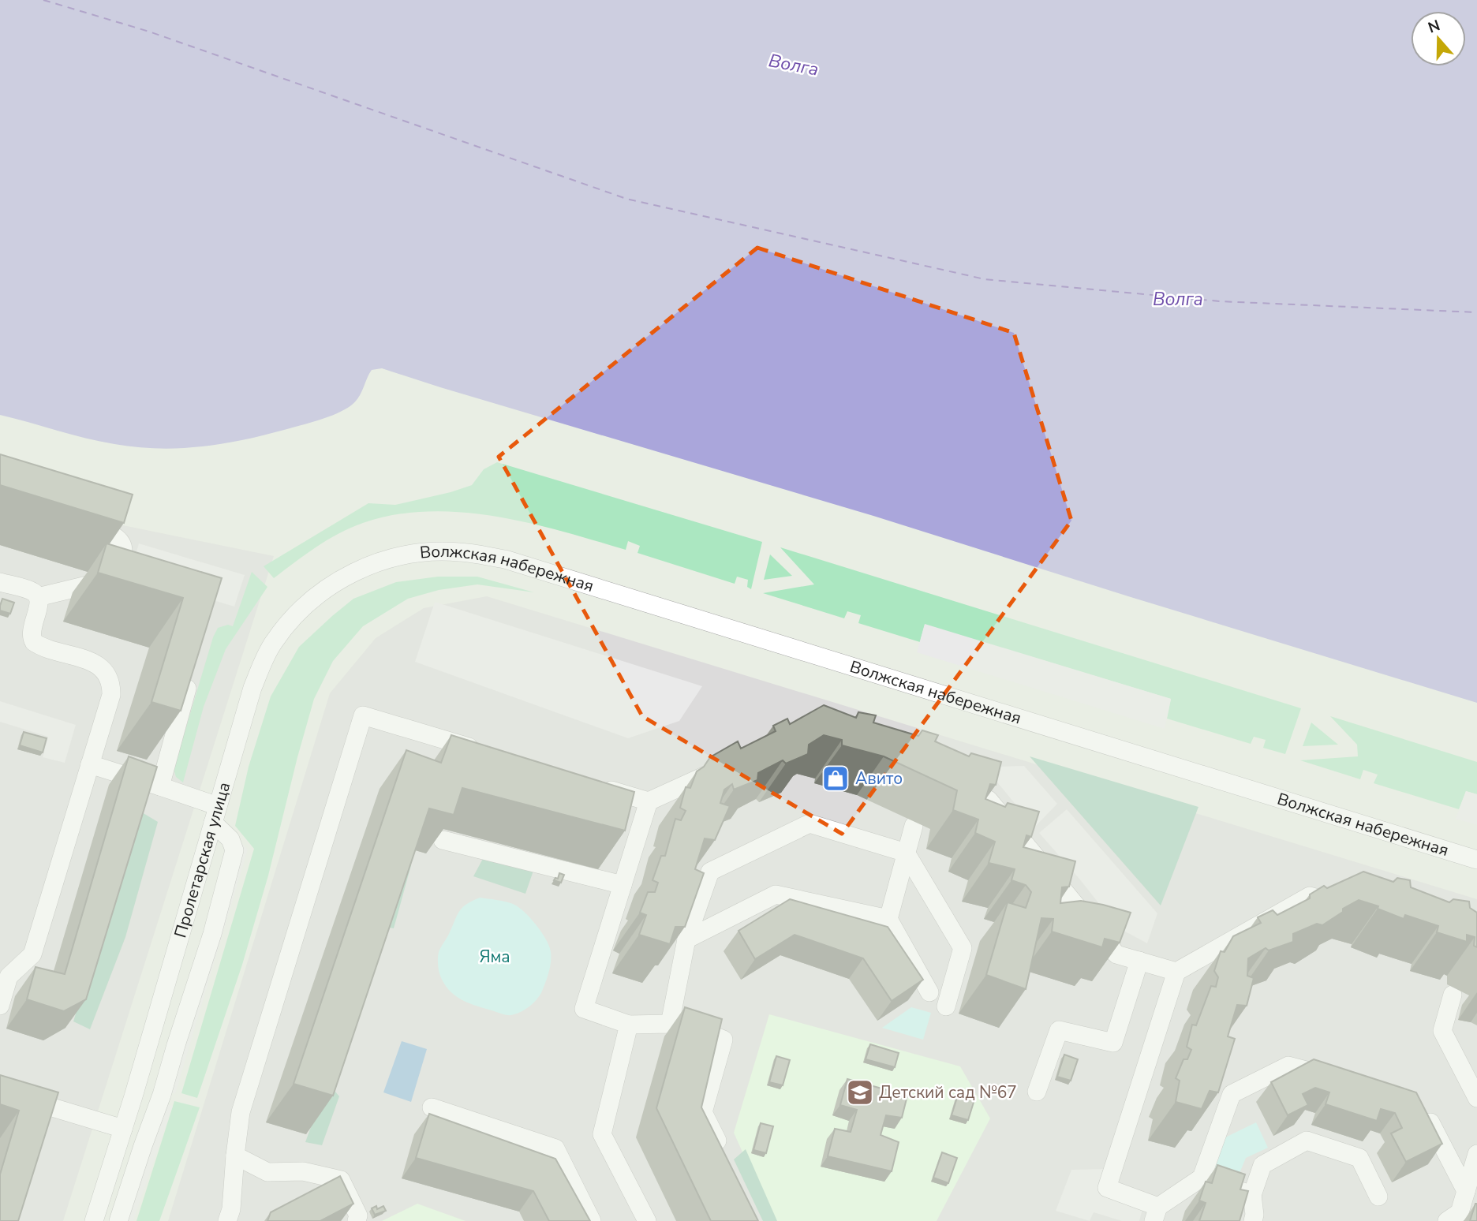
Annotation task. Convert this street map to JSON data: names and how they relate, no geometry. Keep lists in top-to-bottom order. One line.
{"streets":{"street":["Волжская набережная","Пролетарская улица"]},"crossings":[["Волжская набережная","Пролетарская улица"]],"water":["Волга"],"parks":["Яма"],"places":{"shop":["Авито"],"school or university":["Детский сад №67"]},"north":"top"}
